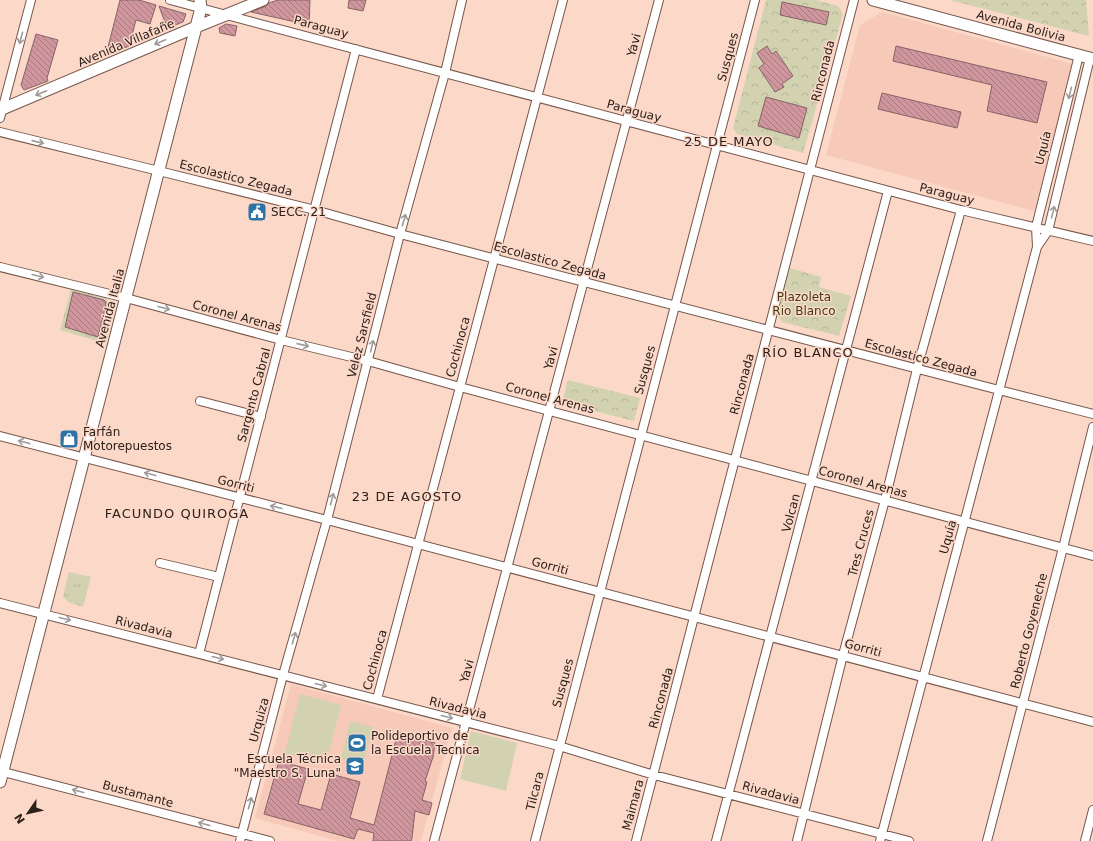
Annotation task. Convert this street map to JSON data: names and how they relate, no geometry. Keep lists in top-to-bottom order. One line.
{"streets":{"main road":["Avenida Bolivia","Avenida Villafañe","Avenida Italia"],"street":["Paraguay","Yavi","Susques","Rinconada","Uquía","Escolastico Zegada","Coronel Arenas","Velez Sarsfield","Cochinoca","Sargento Cabral","Gorriti","Volcan","Tres Cruces","Rivadavia","Roberto Goyeneche","Urquiza","Tilcara","Bustamante","Maimara"]},"crossings":[["Avenida Bolivia","Uquía"],["Paraguay","Avenida Villafañe"],["Paraguay","Yavi"],["Paraguay","Susques"],["Paraguay","Rinconada"],["Paraguay","Uquía"],["Paraguay","Avenida Italia"],["Paraguay","Velez Sarsfield"],["Paraguay","Cochinoca"],["Paraguay","Sargento Cabral"],["Paraguay","Volcan"],["Paraguay","Tres Cruces"],["Avenida Villafañe","Avenida Italia"],["Yavi","Escolastico Zegada"],["Yavi","Coronel Arenas"],["Yavi","Gorriti"],["Yavi","Rivadavia"],["Susques","Escolastico Zegada"],["Susques","Coronel Arenas"],["Susques","Gorriti"],["Susques","Rivadavia"],["Susques","Tilcara"],["Rinconada","Escolastico Zegada"],["Rinconada","Coronel Arenas"],["Rinconada","Gorriti"],["Rinconada","Rivadavia"],["Rinconada","Maimara"],["Uquía","Escolastico Zegada"],["Uquía","Coronel Arenas"],["Uquía","Gorriti"],["Uquía","Rivadavia"],["Escolastico Zegada","Avenida Italia"],["Escolastico Zegada","Velez Sarsfield"],["Escolastico Zegada","Cochinoca"],["Escolastico Zegada","Sargento Cabral"],["Escolastico Zegada","Volcan"],["Escolastico Zegada","Tres Cruces"],["Avenida Italia","Coronel Arenas"],["Avenida Italia","Gorriti"],["Avenida Italia","Rivadavia"],["Avenida Italia","Bustamante"],["Coronel Arenas","Velez Sarsfield"],["Coronel Arenas","Cochinoca"],["Coronel Arenas","Sargento Cabral"],["Coronel Arenas","Volcan"],["Coronel Arenas","Tres Cruces"],["Coronel Arenas","Roberto Goyeneche"],["Velez Sarsfield","Gorriti"],["Velez Sarsfield","Rivadavia"],["Velez Sarsfield","Urquiza"],["Cochinoca","Gorriti"],["Cochinoca","Rivadavia"],["Sargento Cabral","Gorriti"],["Sargento Cabral","Rivadavia"],["Gorriti","Volcan"],["Gorriti","Tres Cruces"],["Gorriti","Roberto Goyeneche"],["Volcan","Rivadavia"],["Tres Cruces","Rivadavia"],["Rivadavia","Urquiza"],["Rivadavia","Tilcara"],["Rivadavia","Maimara"],["Urquiza","Bustamante"]],"one_way":["Avenida Villafañe","Velez Sarsfield","Rivadavia","Urquiza","Bustamante"],"districts":["25 DE MAYO","RÍO BLANCO","23 DE AGOSTO","FACUNDO QUIROGA"],"parks":["Plazoleta Rio Blanco"],"places":{"public building":["SECC. 21"],"shop":["Farfán Motorepuestos"],"sports":["Polideportivo de la Escuela Tecnica"],"school or university":["Escuela Técnica \"Maestro S. Luna\""]},"north":"bottom left"}
